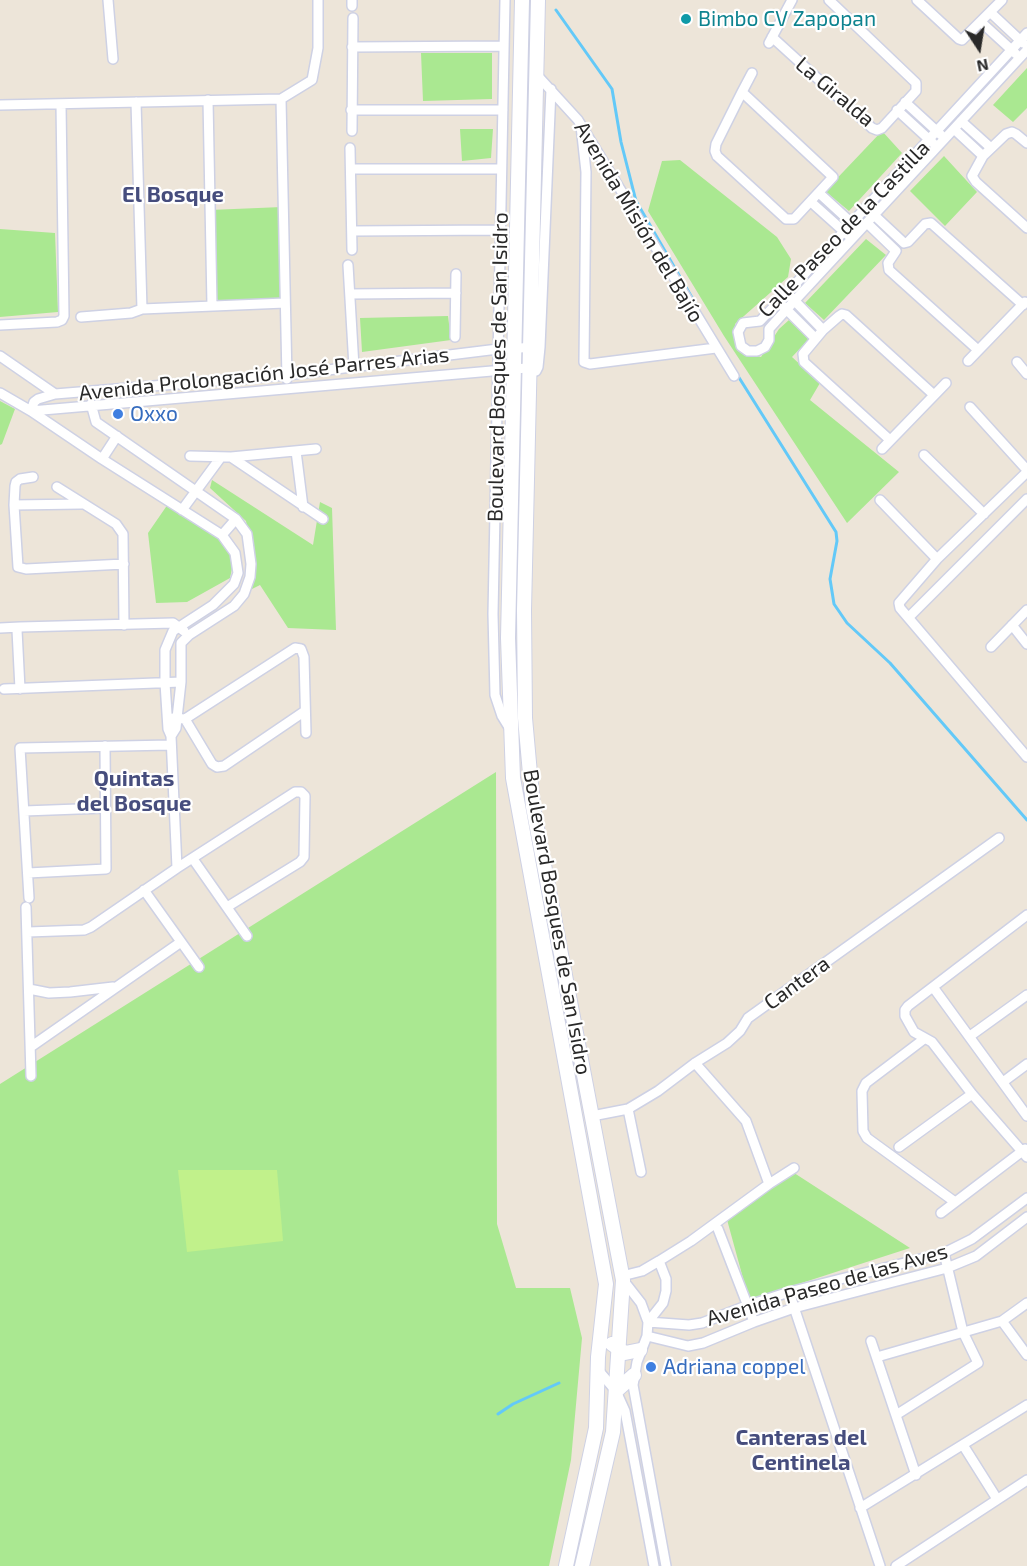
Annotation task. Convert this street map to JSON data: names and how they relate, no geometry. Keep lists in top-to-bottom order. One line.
{"streets":{"main road":["Boulevard Bosques de San Isidro"],"street":["La Giralda","Avenida Misión del Bajío","Calle Paseo de la Castilla","Avenida Prolongación José Parres Arias","Cantera","Avenida Paseo de las Aves"]},"crossings":[["La Giralda","Calle Paseo de la Castilla"],["Avenida Misión del Bajío","Boulevard Bosques de San Isidro"],["Boulevard Bosques de San Isidro","Avenida Prolongación José Parres Arias"],["Boulevard Bosques de San Isidro","Cantera"]],"districts":["El Bosque","Quintas del Bosque","Canteras del Centinela"],"places":["Bimbo CV Zapopan","Oxxo","Adriana coppel"],"north":"bottom"}
